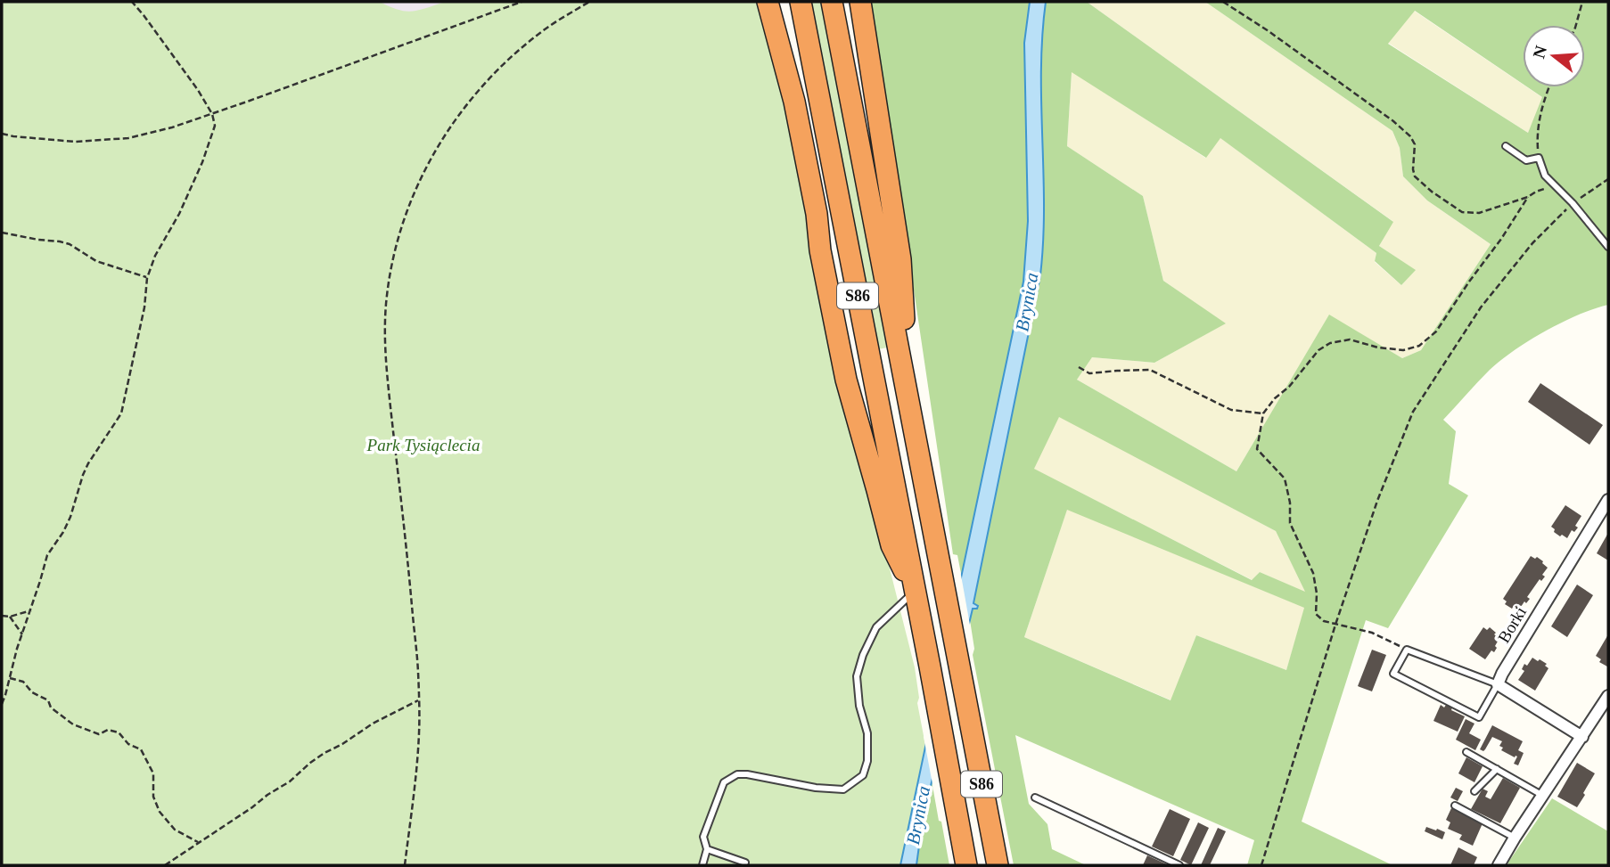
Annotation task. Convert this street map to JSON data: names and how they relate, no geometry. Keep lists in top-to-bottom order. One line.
{"streets":{"highway":["S86"],"street":["Borki"]},"water":["Brynica"],"parks":["Park Tysiąclecia"],"north":"left"}
